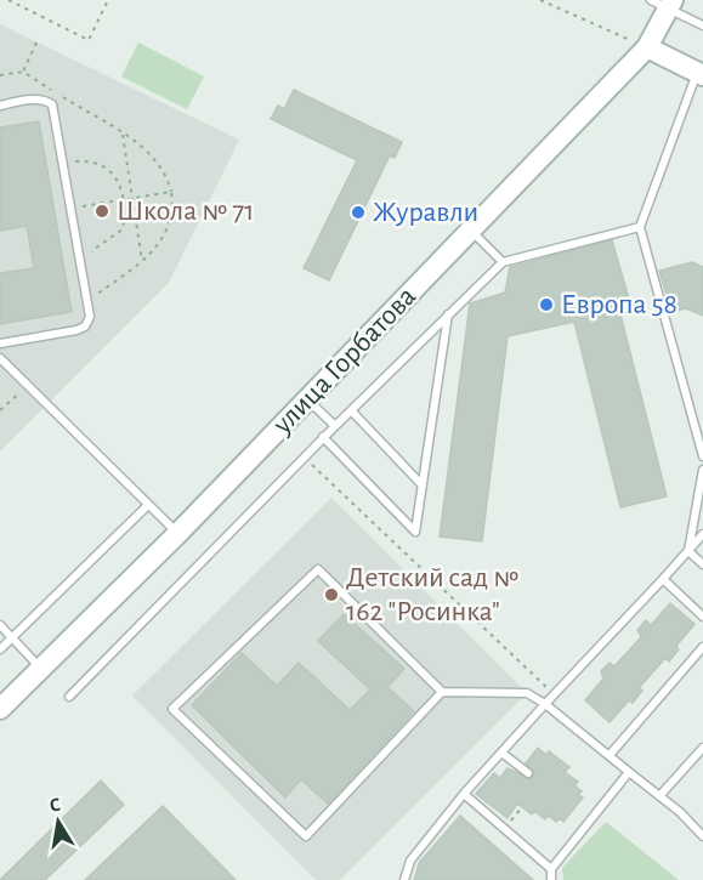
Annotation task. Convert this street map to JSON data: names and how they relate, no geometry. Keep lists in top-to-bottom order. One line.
{"streets":{"main road":["улица Горбатова"]},"places":["Школа № 71","Журавли","Европа 58","Детский сад № 162 \"Росинка\""],"north":"top"}
